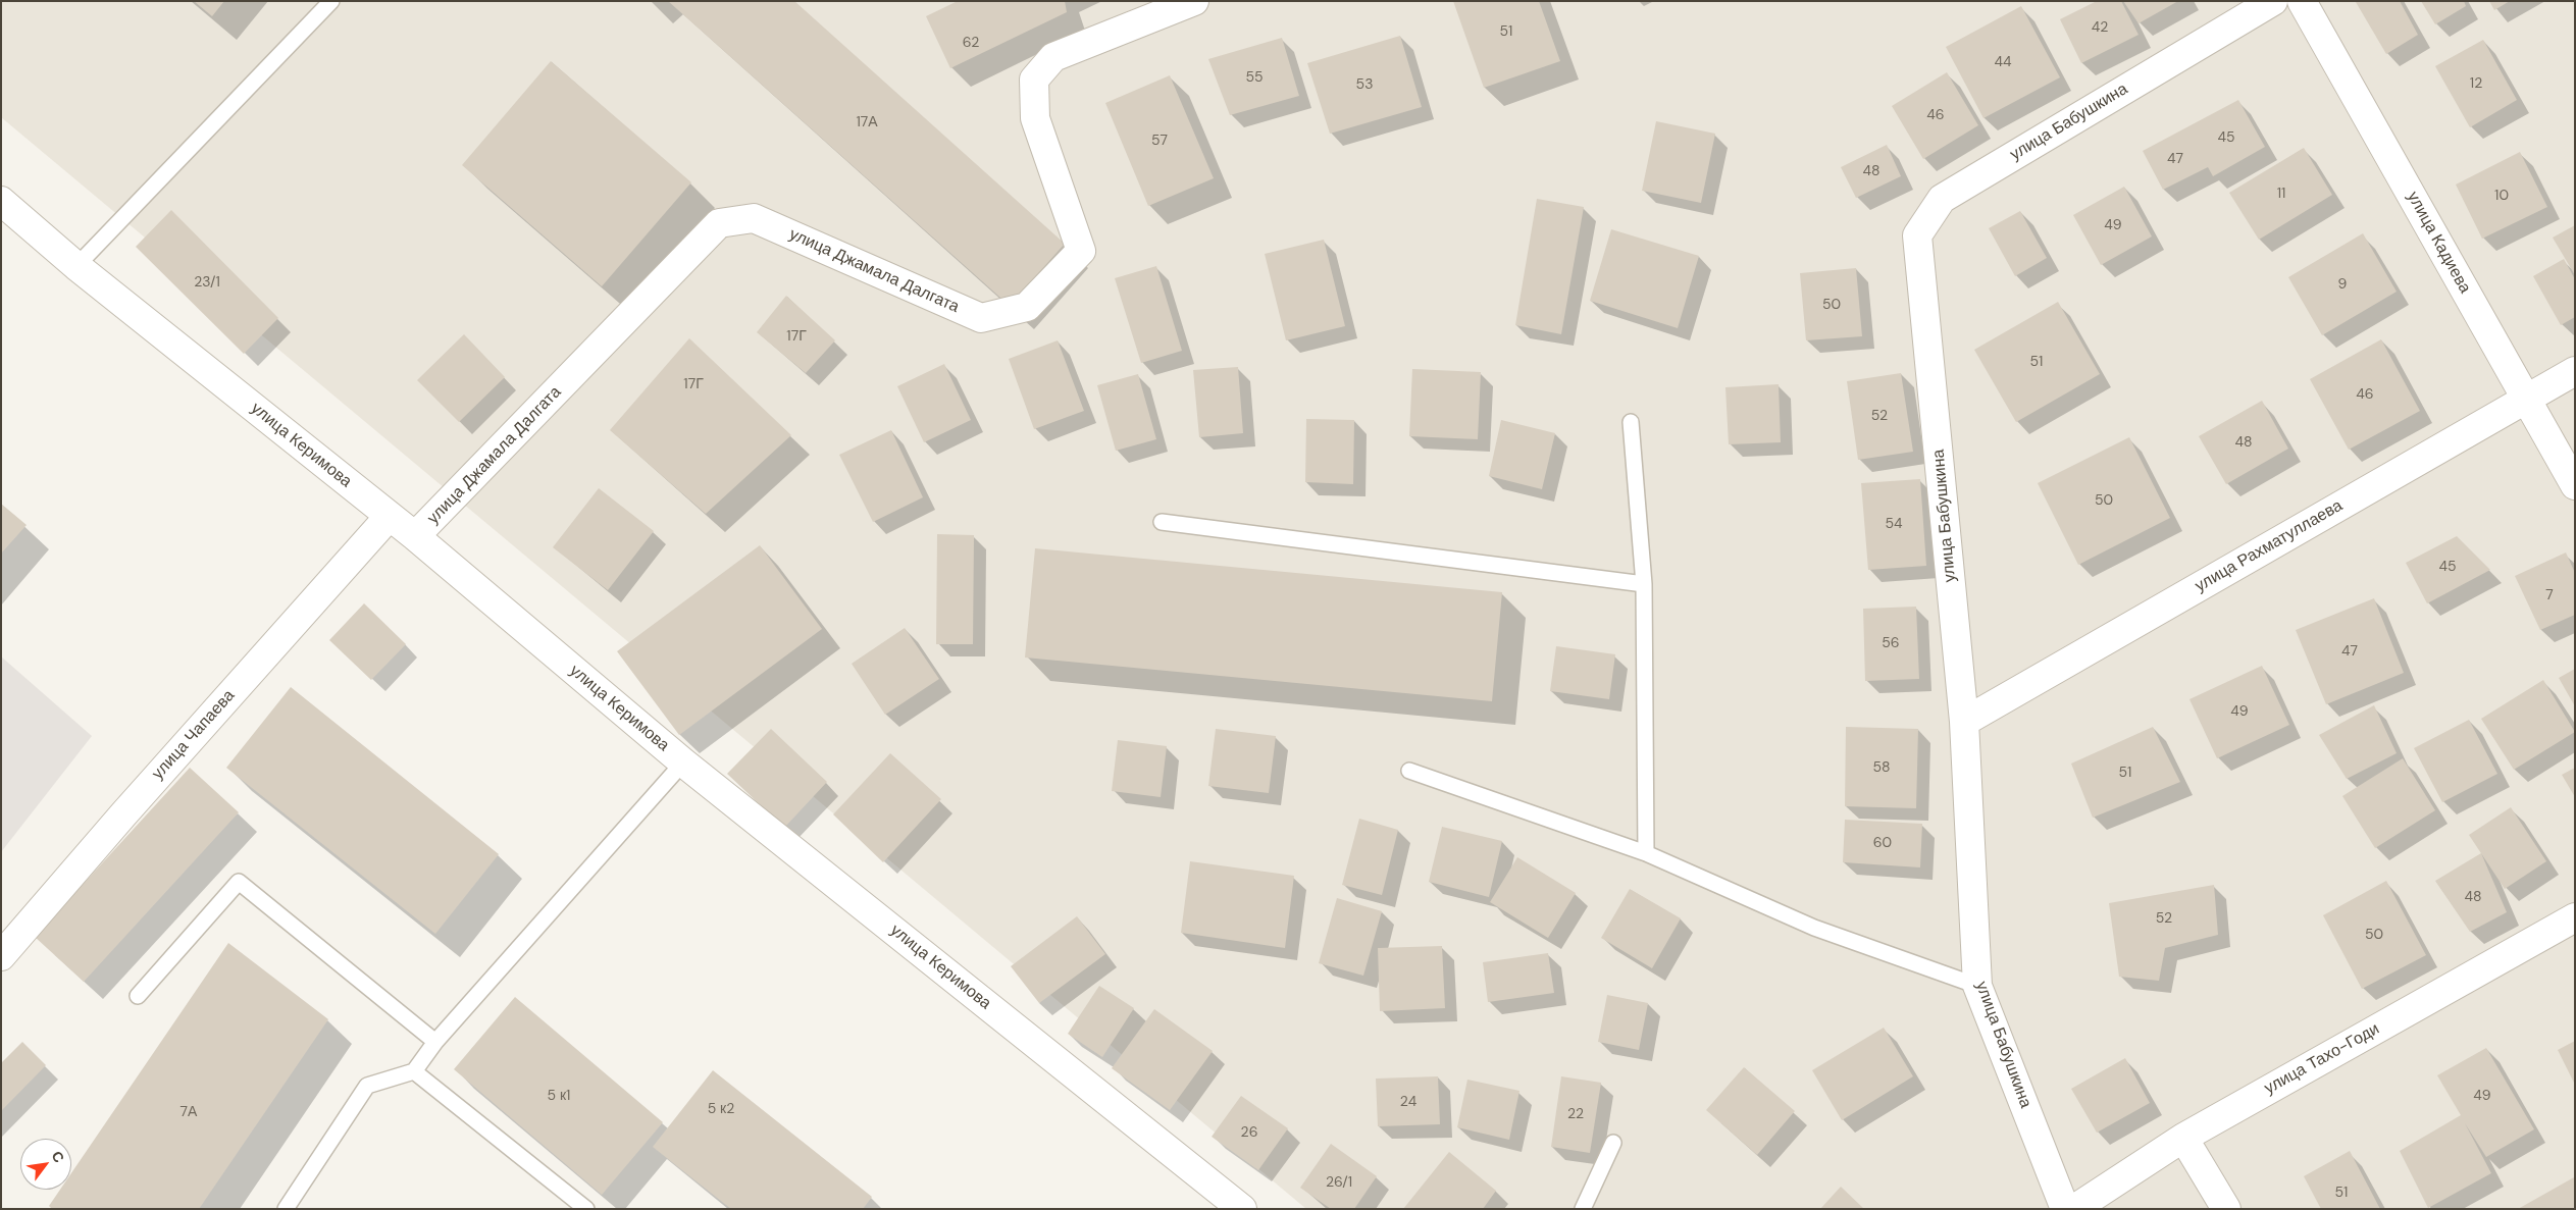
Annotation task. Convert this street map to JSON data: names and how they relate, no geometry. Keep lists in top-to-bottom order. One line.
{"streets":{"street":["улица Бабушкина","улица Кадиева","улица Джамала Далгата","улица Керимова","улица Рахматуллаева","улица Чапаева","улица Тахо-Годи"]},"crossings":[["улица Бабушкина","улица Рахматуллаева"],["улица Кадиева","улица Рахматуллаева"],["улица Джамала Далгата","улица Керимова"],["улица Керимова","улица Чапаева"]],"house_numbers":["42","51","62","44","55","12","53","46","17А","45","57","47","48","11","10","49","23/1","9","50","17Г","51","17Г","46","52","48","50","54","45","7","56","47","49","58","51","60","48","52","50","5 к1","49","24","5 к2","7А","22","26","26/1","51"],"north":"top right"}
